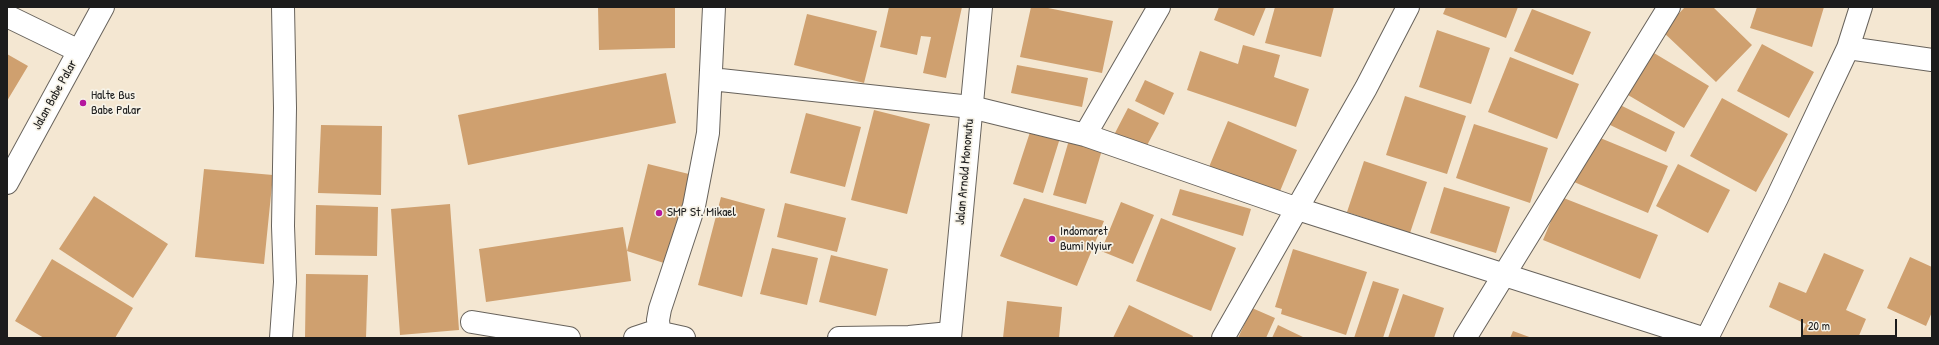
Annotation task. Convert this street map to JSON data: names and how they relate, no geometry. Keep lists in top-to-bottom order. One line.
{"streets":{"street":["Jalan Babe Palar","Jalan Arnold Mononutu"]},"places":["Halte Bus Babe Palar","SMP St. Mikael","Indomaret Bumi Nyiur"],"scale_bar":"20 m"}
